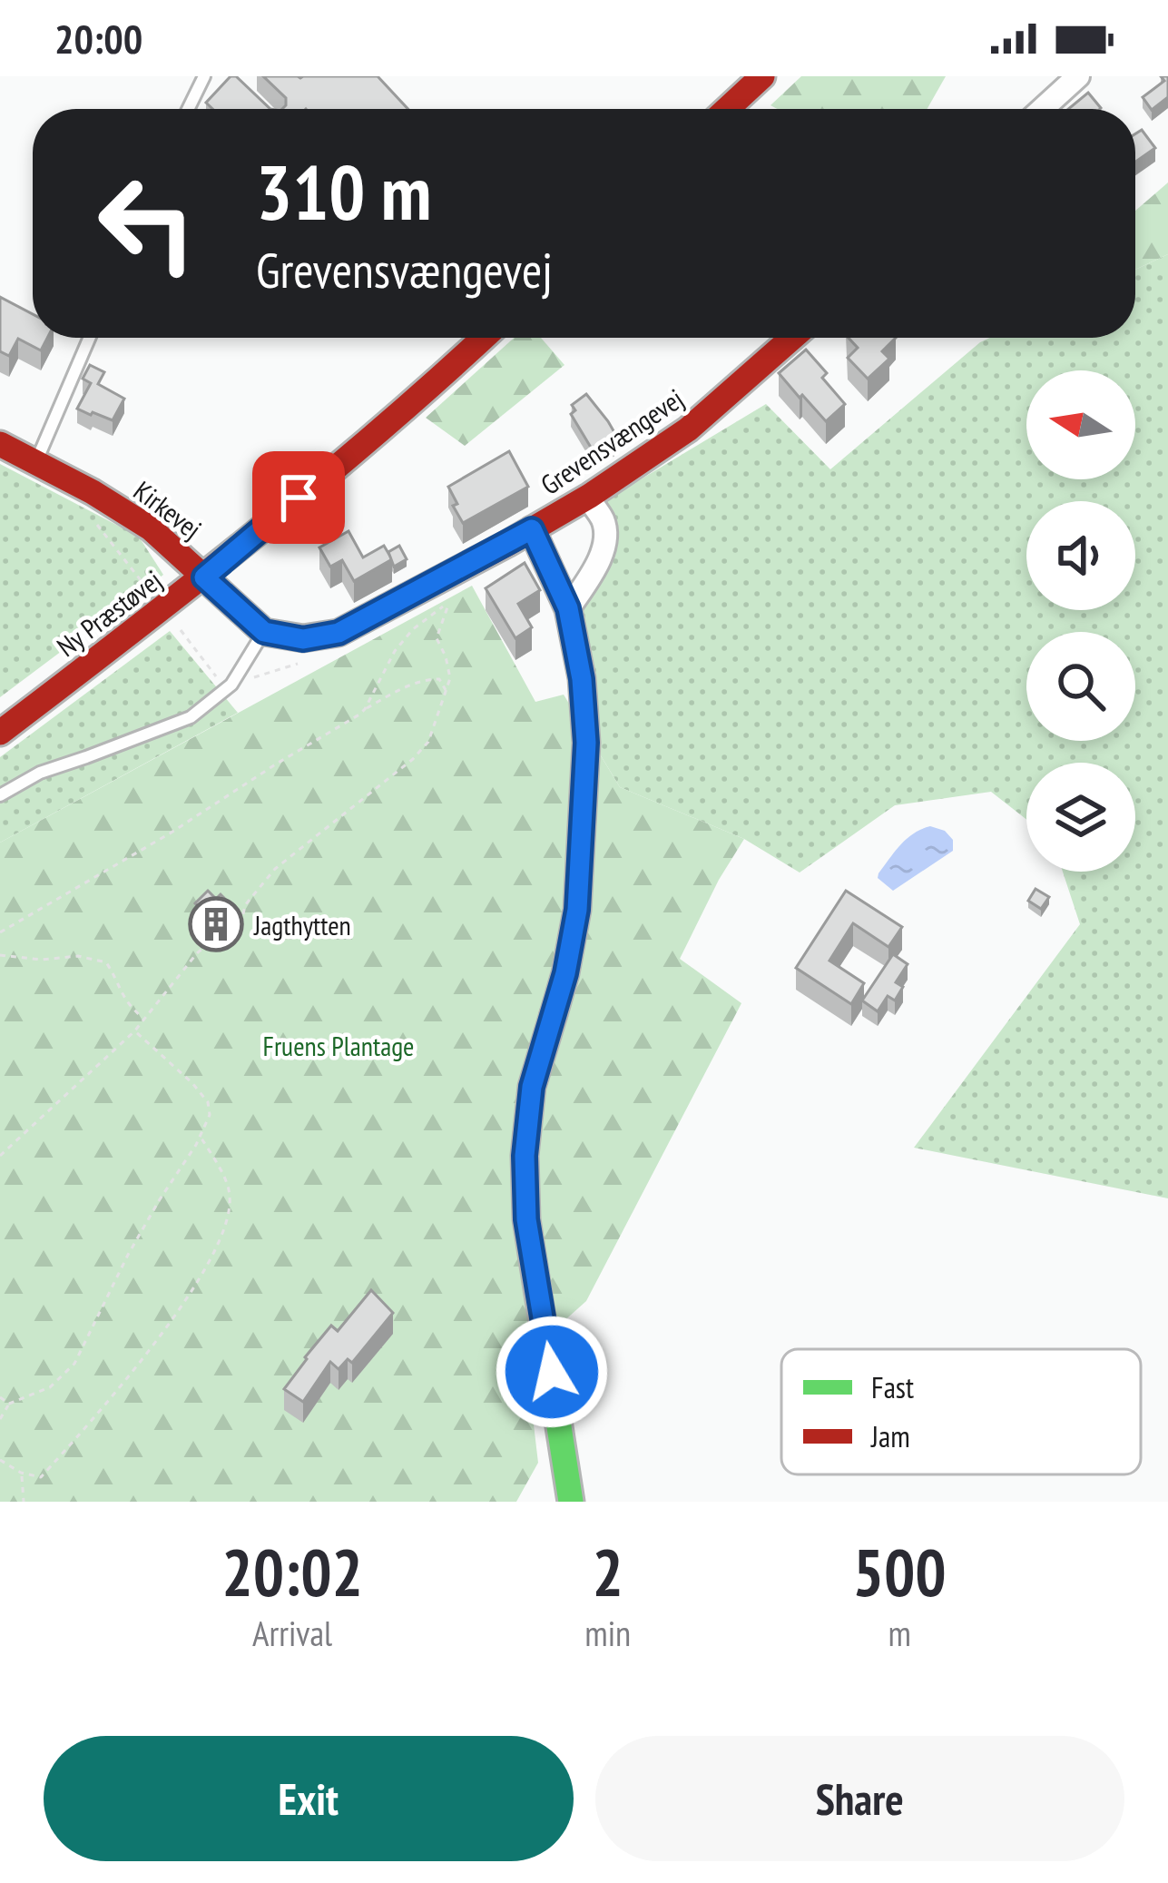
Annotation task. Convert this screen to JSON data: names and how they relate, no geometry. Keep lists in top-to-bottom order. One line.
{"streets":{"street":["Grevensvængevej","Kirkevej","Ny Præstøvej"]},"crossings":[["Kirkevej","Ny Præstøvej"]],"parks":["Fruens Plantage"],"places":{"building":["Jagthytten"]},"legend":["Fast","Jam"],"north":"left","page":{"status":"20:00","turn":["310 m","Grevensvængevej"],"eta":["20:02","Arrival","2","min","500","m"],"buttons":["Exit","Share"]}}
